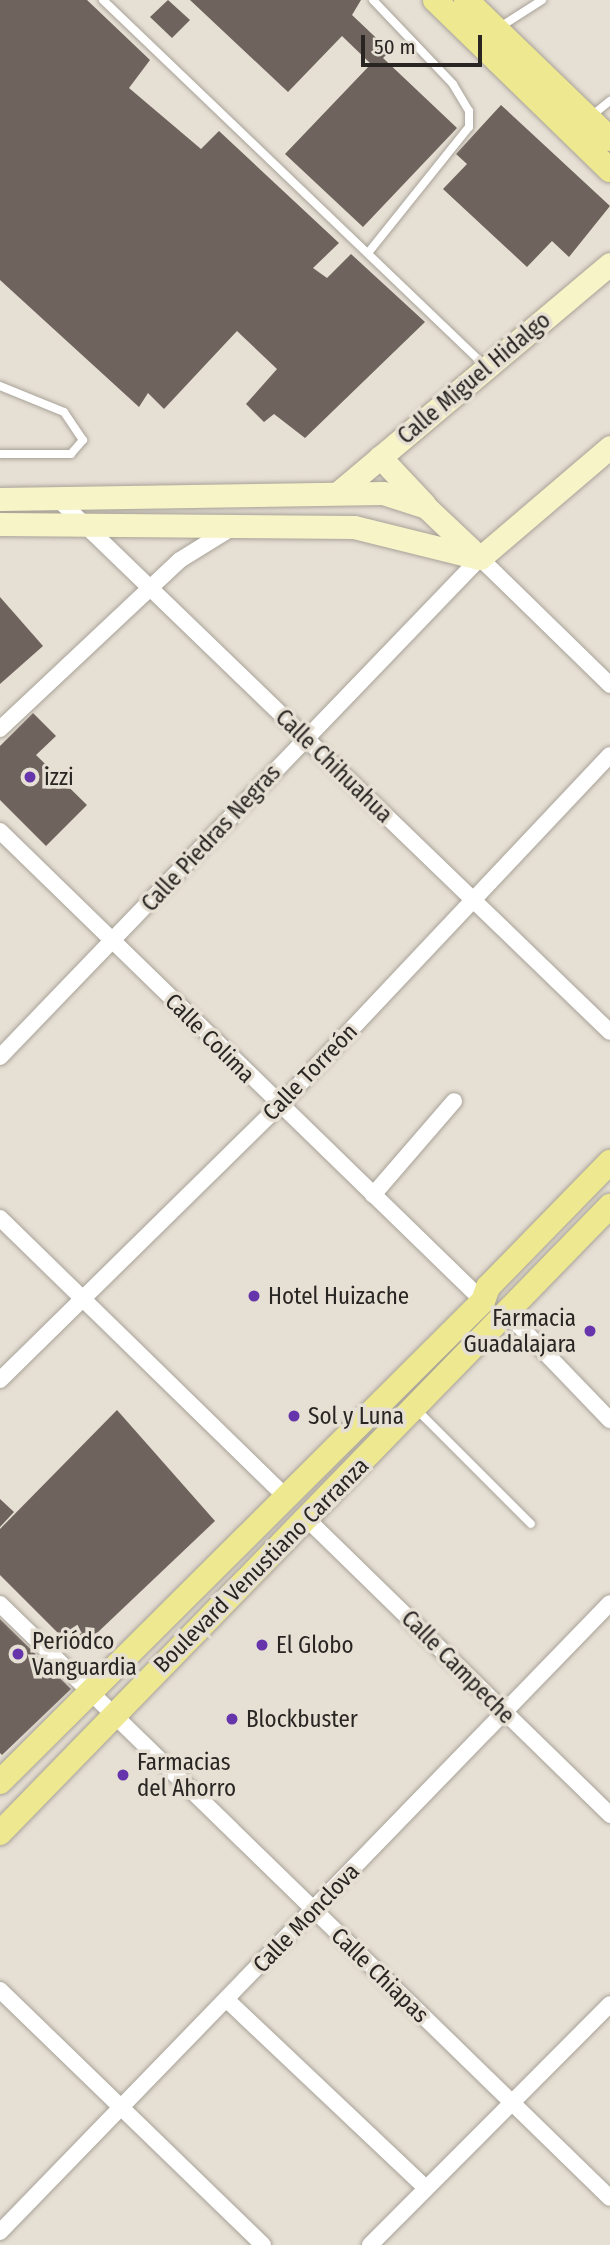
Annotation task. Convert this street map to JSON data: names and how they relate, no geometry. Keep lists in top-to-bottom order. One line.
{"streets":{"main road":["Calle Miguel Hidalgo","Boulevard Venustiano Carranza"],"street":["Calle Chihuahua","Calle Piedras Negras","Calle Colima","Calle Torreón","Calle Campeche","Calle Monclova","Calle Chiapas"]},"crossings":[["Calle Chihuahua","Calle Piedras Negras"],["Calle Chihuahua","Calle Torreón"],["Calle Piedras Negras","Calle Colima"],["Calle Colima","Calle Torreón"],["Calle Colima","Boulevard Venustiano Carranza"],["Boulevard Venustiano Carranza","Calle Campeche"],["Boulevard Venustiano Carranza","Calle Chiapas"],["Calle Campeche","Calle Monclova"],["Calle Monclova","Calle Chiapas"]],"places":["izzi","Hotel Huizache","Farmacia Guadalajara","Sol y Luna","El Globo","Periódco Vanguardia","Blockbuster","Farmacias del Ahorro"],"scale_bar":"50 m"}
